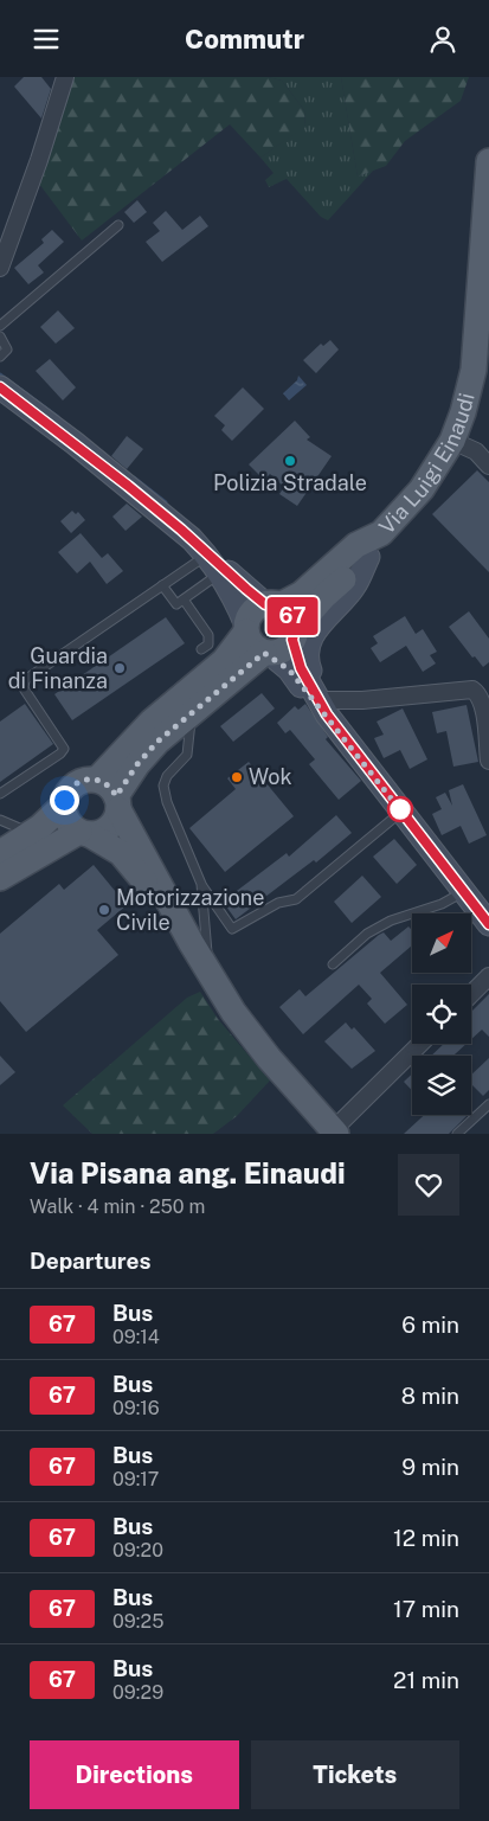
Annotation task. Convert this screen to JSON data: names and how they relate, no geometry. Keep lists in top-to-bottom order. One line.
{"streets":{"main road":["Via Luigi Einaudi"]},"places":["Polizia Stradale","Guardia di Finanza","Wok","Motorizzazione Civile"],"lines":["bus line 67"],"north":"top right","page":{"header":"Commutr","on_map":"67","heading":[["Via Pisana ang. Einaudi","Walk · 4 min · 250 m"],"Departures"],"list":[{"mark":"67","name":"Bus","note":"09:14","value":"6 min"},{"mark":"67","name":"Bus","note":"09:16","value":"8 min"},{"mark":"67","name":"Bus","note":"09:17","value":"9 min"},{"mark":"67","name":"Bus","note":"09:20","value":"12 min"},{"mark":"67","name":"Bus","note":"09:25","value":"17 min"},{"mark":"67","name":"Bus","note":"09:29","value":"21 min"}],"buttons":["Directions","Tickets"]}}
